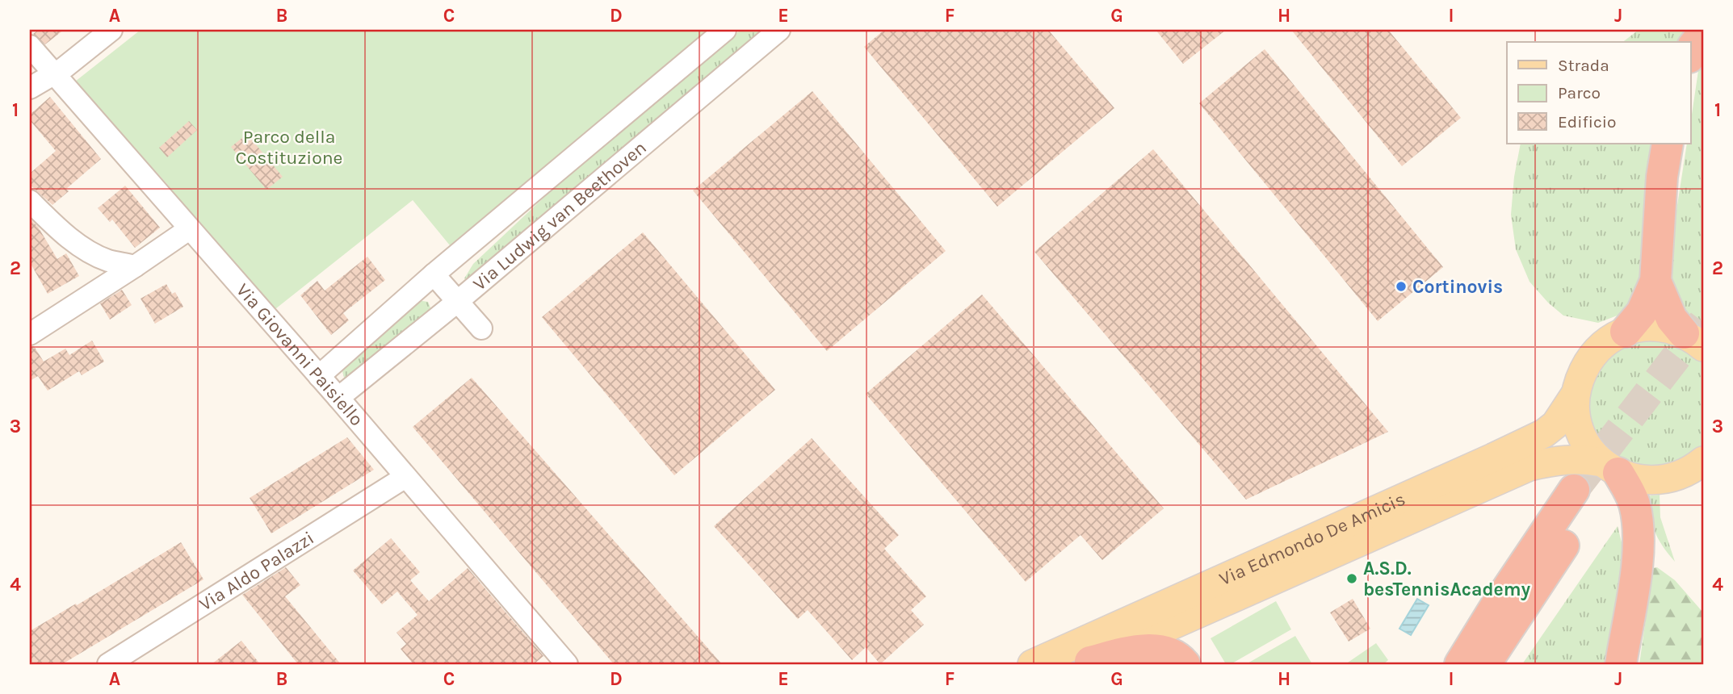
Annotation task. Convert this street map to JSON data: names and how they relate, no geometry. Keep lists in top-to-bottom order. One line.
{"streets":{"main road":["Via Edmondo De Amicis"],"street":["Via Ludwig van Beethoven","Via Giovanni Paisiello","Via Aldo Palazzi"]},"crossings":[["Via Ludwig van Beethoven","Via Giovanni Paisiello"],["Via Giovanni Paisiello","Via Aldo Palazzi"]],"parks":["Parco della Costituzione"],"places":["Cortinovis","A.S.D. besTennisAcademy"],"legend":["Strada","Parco","Edificio"],"grid":{"columns":["A","B","C","D","E","F","G","H","I","J"],"rows":["1","2","3","4"]}}
